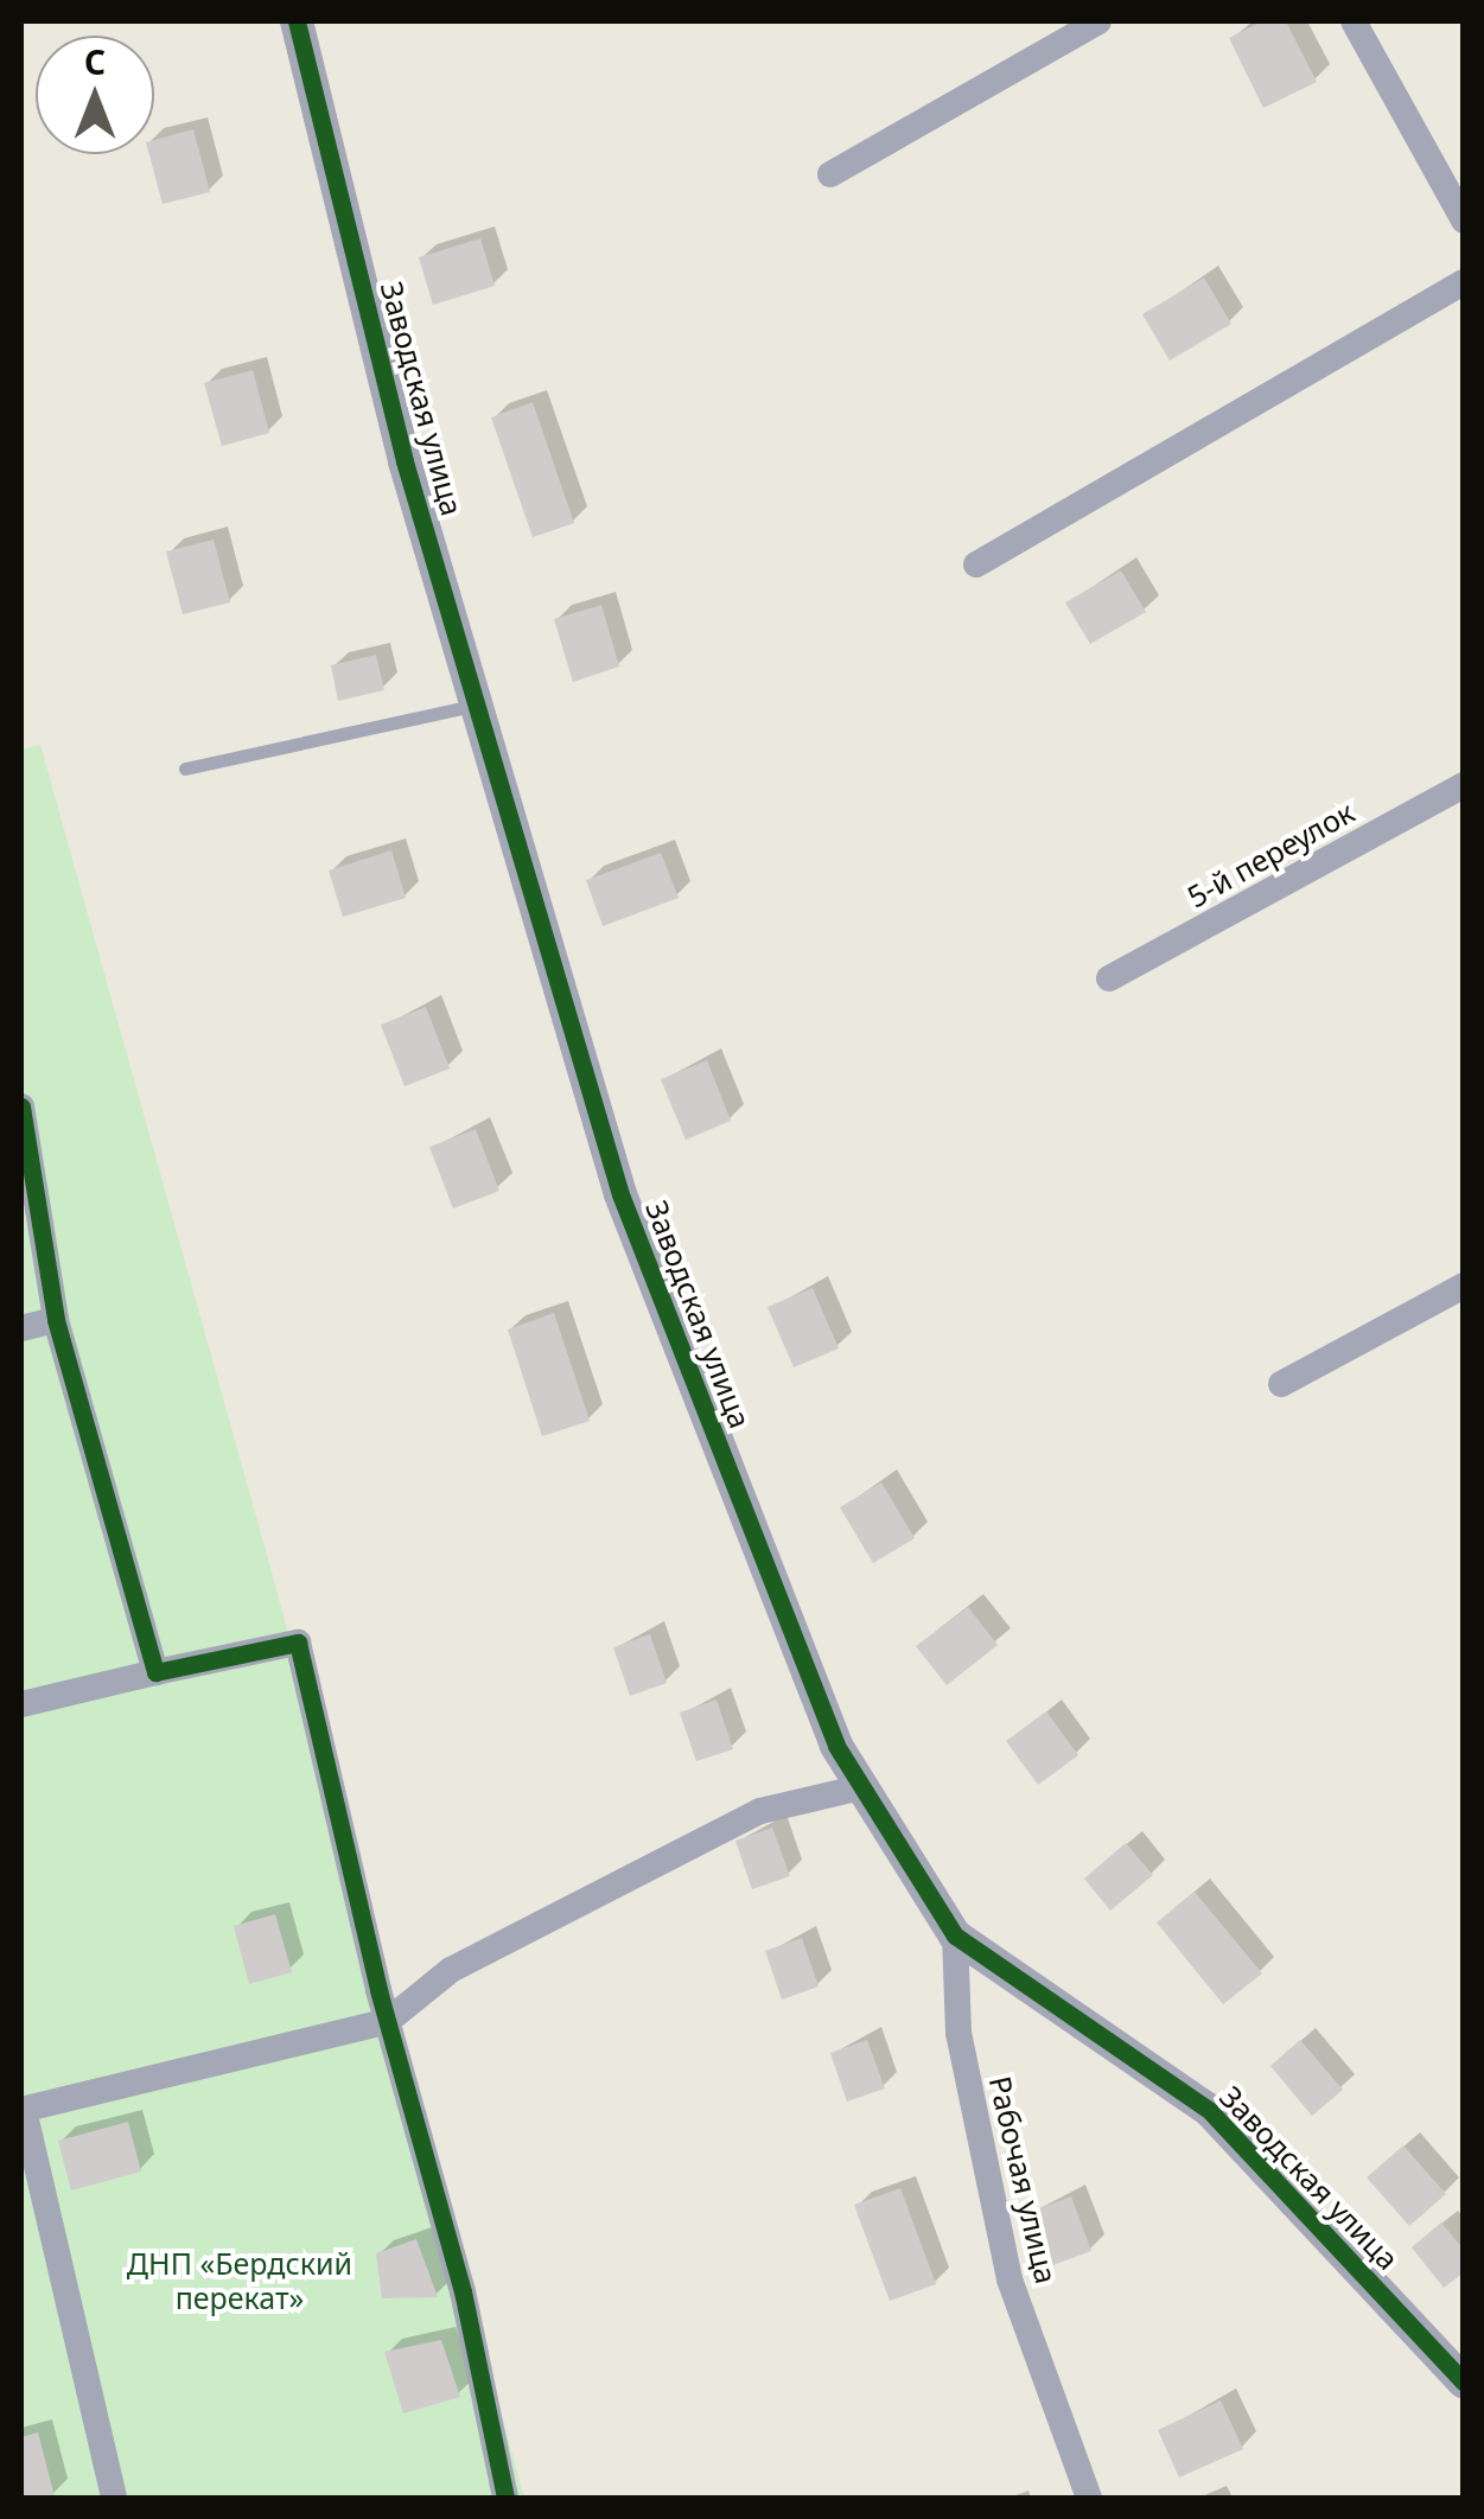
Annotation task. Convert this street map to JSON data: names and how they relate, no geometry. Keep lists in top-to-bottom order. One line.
{"streets":{"street":["Заводская улица","5-й переулок","Рабочая улица"]},"crossings":[["Заводская улица","Рабочая улица"]],"parks":["ДНП «Бердский перекат»"],"north":"top"}
